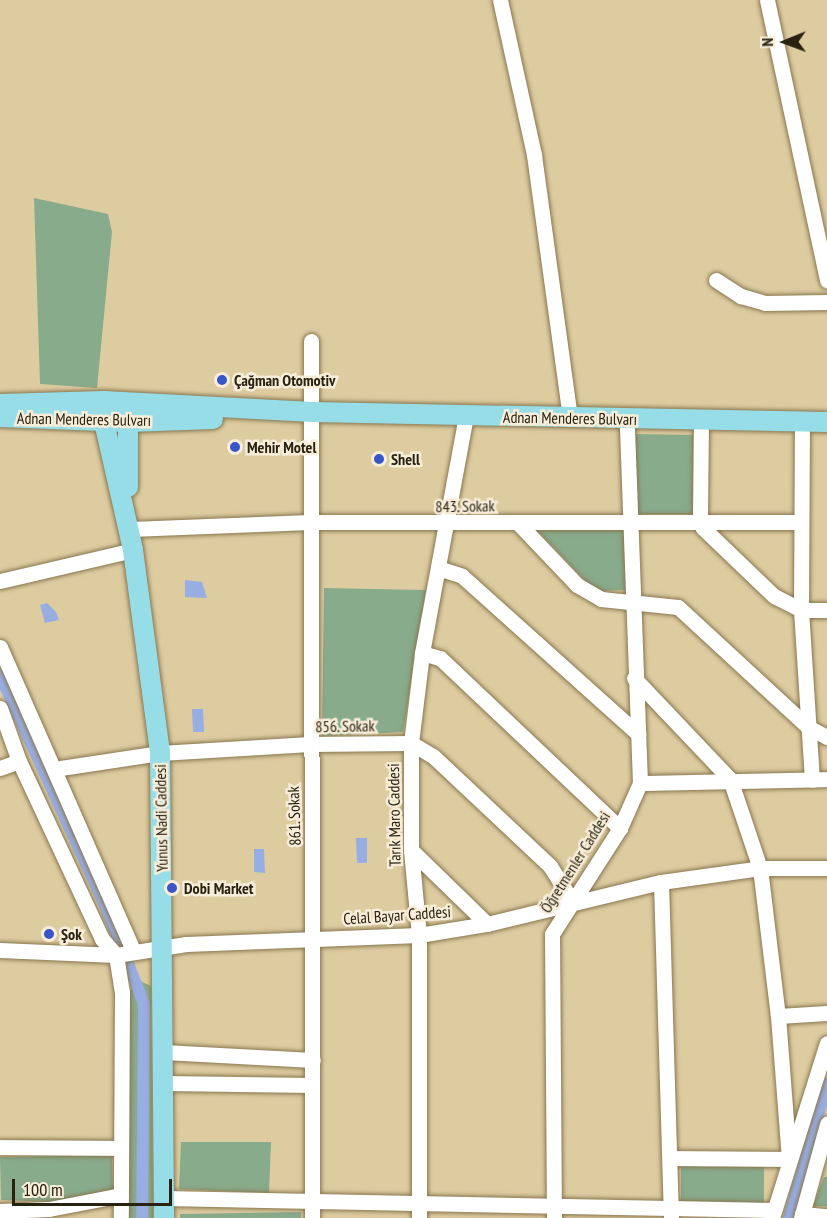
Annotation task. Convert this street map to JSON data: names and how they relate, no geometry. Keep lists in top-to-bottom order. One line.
{"streets":{"main road":["Adnan Menderes Bulvarı","Yunus Nadi Caddesi"],"street":["843. Sokak","856. Sokak","Tarık Maro Caddesi","861. Sokak","Öğretmenler Caddesi","Celal Bayar Caddesi"]},"crossings":[["Adnan Menderes Bulvarı","Tarık Maro Caddesi"],["Adnan Menderes Bulvarı","861. Sokak"],["Adnan Menderes Bulvarı","Yunus Nadi Caddesi"],["Adnan Menderes Bulvarı","Öğretmenler Caddesi"],["843. Sokak","Tarık Maro Caddesi"],["843. Sokak","861. Sokak"],["843. Sokak","Yunus Nadi Caddesi"],["843. Sokak","Öğretmenler Caddesi"],["856. Sokak","Tarık Maro Caddesi"],["856. Sokak","861. Sokak"],["856. Sokak","Yunus Nadi Caddesi"],["Tarık Maro Caddesi","Celal Bayar Caddesi"],["861. Sokak","Celal Bayar Caddesi"],["Yunus Nadi Caddesi","Celal Bayar Caddesi"],["Öğretmenler Caddesi","Celal Bayar Caddesi"]],"places":["Çağman Otomotiv","Mehir Motel","Shell","Dobi Market","Şok"],"scale_bar":"100 m","north":"left"}
